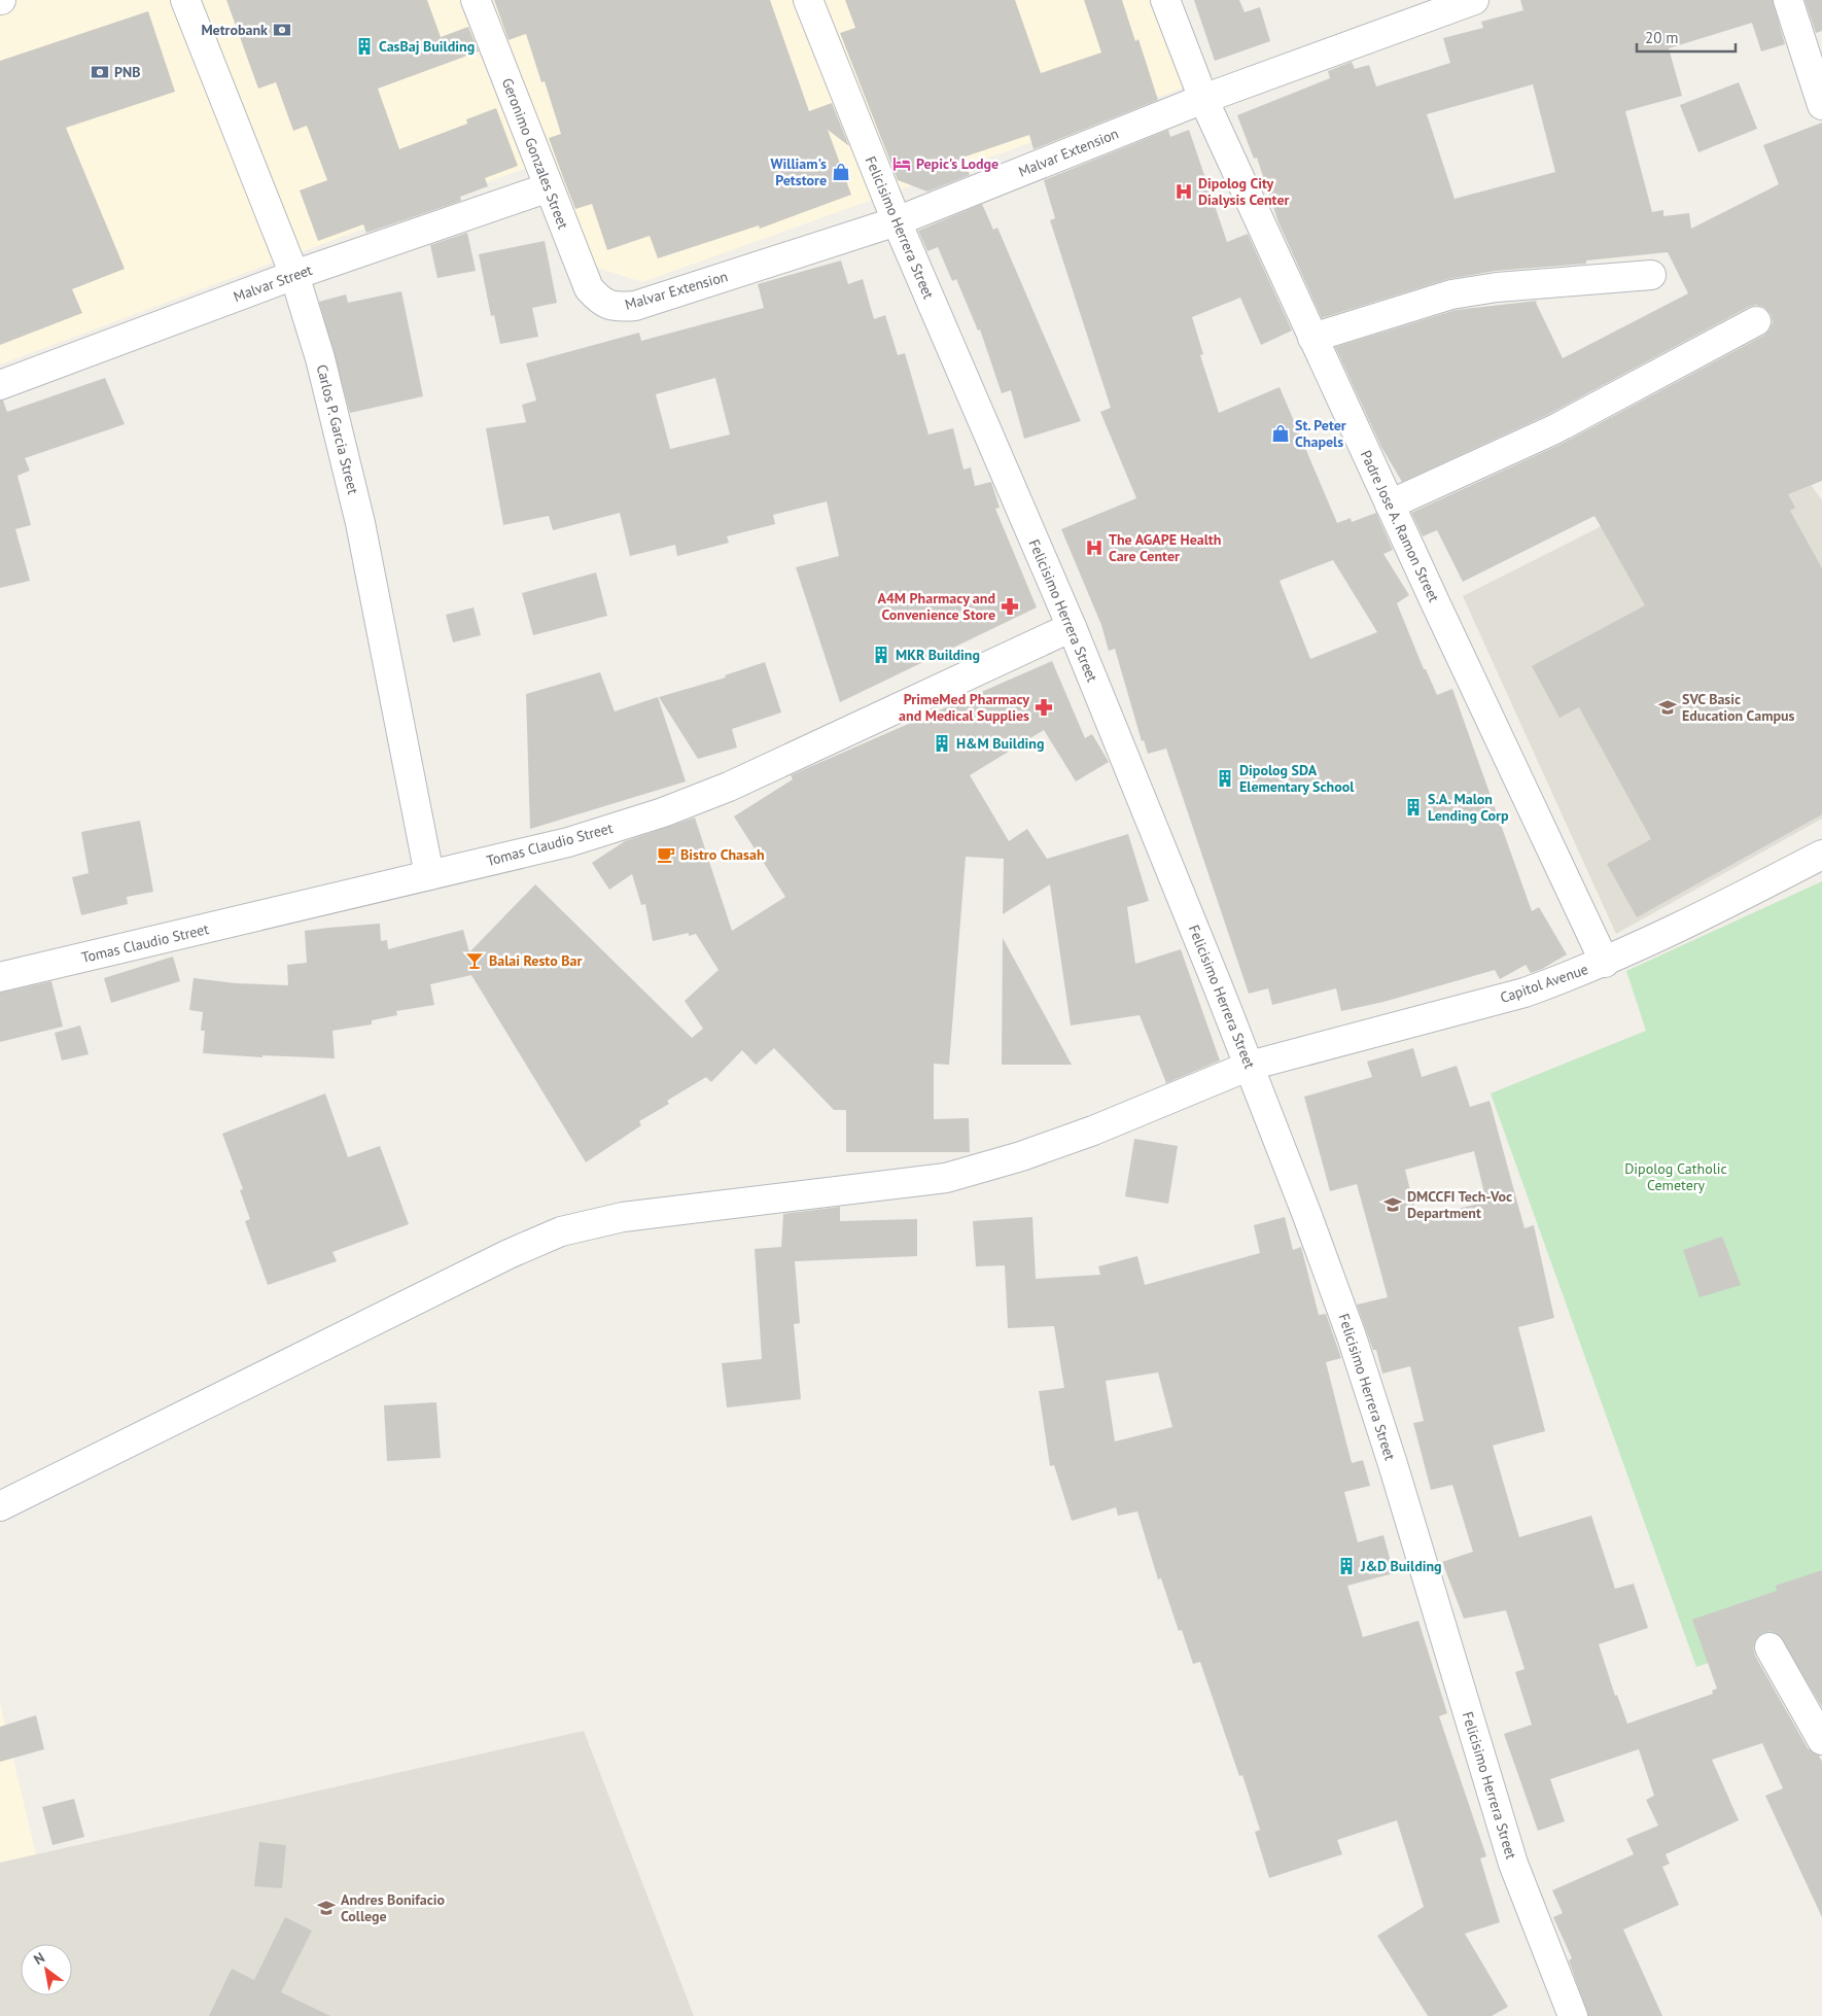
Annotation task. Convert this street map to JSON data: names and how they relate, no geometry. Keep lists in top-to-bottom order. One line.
{"streets":{"street":["Malvar Extension","Geronimo Gonzales Street","Felicisimo Herrera Street","Malvar Street","Carlos P. Garcia Street","Padre Jose A. Ramon Street","Tomas Claudio Street","Capitol Avenue"]},"crossings":[["Malvar Extension","Geronimo Gonzales Street"],["Malvar Extension","Felicisimo Herrera Street"],["Malvar Extension","Padre Jose A. Ramon Street"],["Geronimo Gonzales Street","Malvar Street"],["Felicisimo Herrera Street","Tomas Claudio Street"],["Felicisimo Herrera Street","Capitol Avenue"],["Malvar Street","Carlos P. Garcia Street"],["Carlos P. Garcia Street","Tomas Claudio Street"],["Padre Jose A. Ramon Street","Capitol Avenue"]],"parks":["Dipolog Catholic Cemetery"],"places":{"bank":["Metrobank","PNB"],"building":["CasBaj Building","MKR Building","H&M Building","Dipolog SDA Elementary School","S.A. Malon Lending Corp","J&D Building"],"hotel":["Pepic's Lodge"],"shop":["William's Petstore","St. Peter Chapels"],"hospital":["Dipolog City Dialysis Center","The AGAPE Health Care Center"],"pharmacy":["A4M Pharmacy and Convenience Store","PrimeMed Pharmacy and Medical Supplies"],"school or university":["SVC Basic Education Campus","DMCCFI Tech-Voc Department","Andres Bonifacio College"],"cafe":["Bistro Chasah"],"bar":["Balai Resto Bar"]},"scale_bar":"20 m","north":"top left"}
